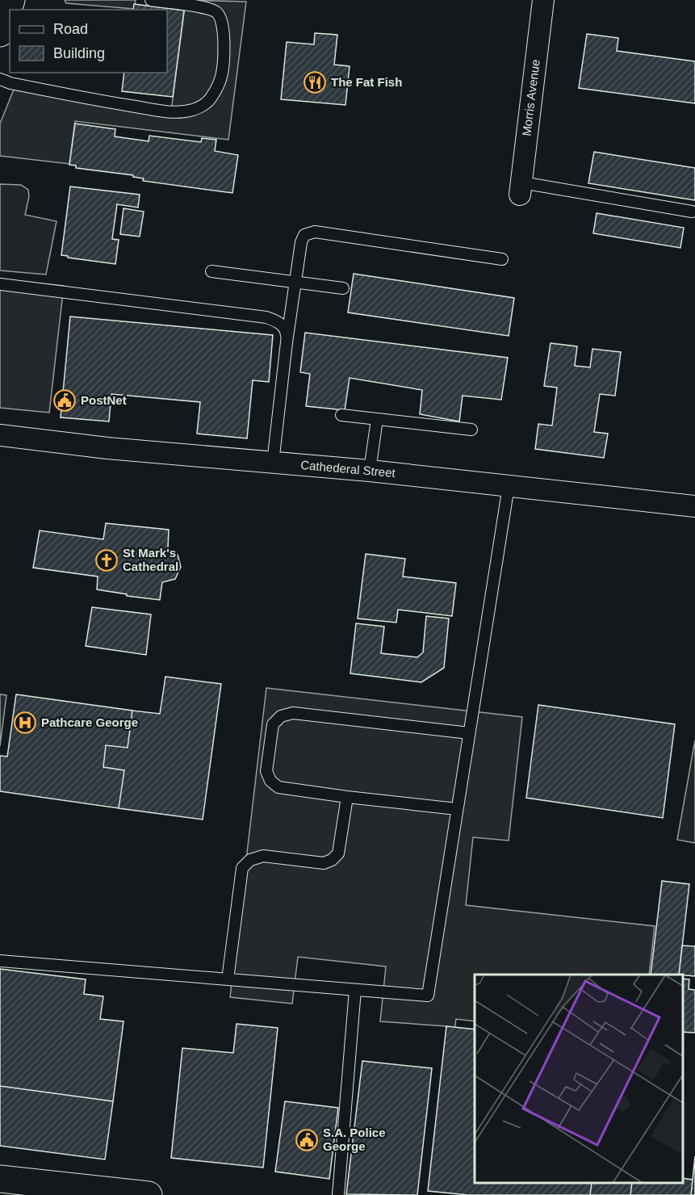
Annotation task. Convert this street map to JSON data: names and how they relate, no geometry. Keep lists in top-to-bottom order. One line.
{"streets":{"street":["Morris Avenue","Cathederal Street"]},"places":{"restaurant":["The Fat Fish"],"public building":["PostNet","S.A. Police George"],"church":["St Mark's Cathedral"],"hospital":["Pathcare George"]},"legend":["Road","Building"]}
